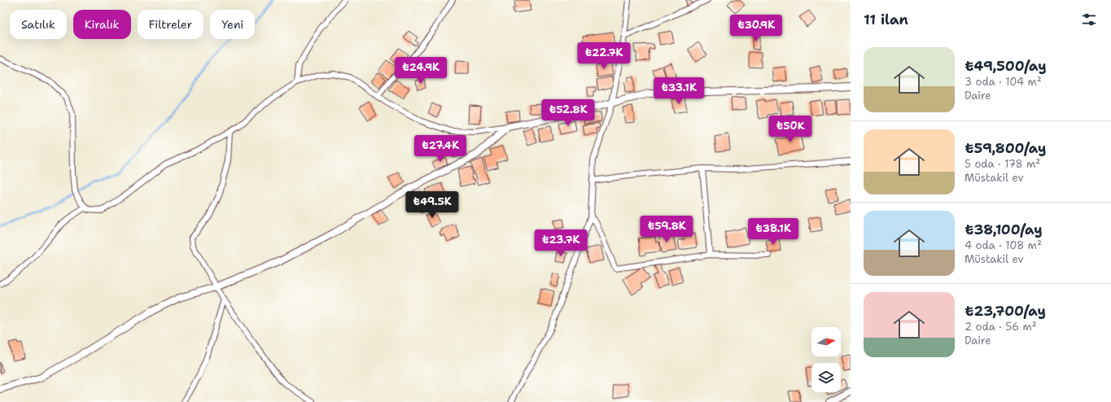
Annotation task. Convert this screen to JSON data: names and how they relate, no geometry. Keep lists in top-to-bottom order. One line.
{"north":"right","page":{"heading":"11 ilan","chip":["Satılık","Kiralık","Filtreler","Yeni"],"price":["₺30.9K","₺22.7K","₺24.9K","₺33.1K","₺52.8K","₺50K","₺27.4K","₺49.5K","₺59.8K","₺38.1K","₺23.7K"],"list":[{"name":"₺49,500/ay","note":"3 oda · 104 m² · Daire"},{"name":"₺59,800/ay","note":"5 oda · 178 m² · Müstakil ev"},{"name":"₺38,100/ay","note":"4 oda · 108 m² · Müstakil ev"},{"name":"₺23,700/ay","note":"2 oda · 56 m² · Daire"}]}}
